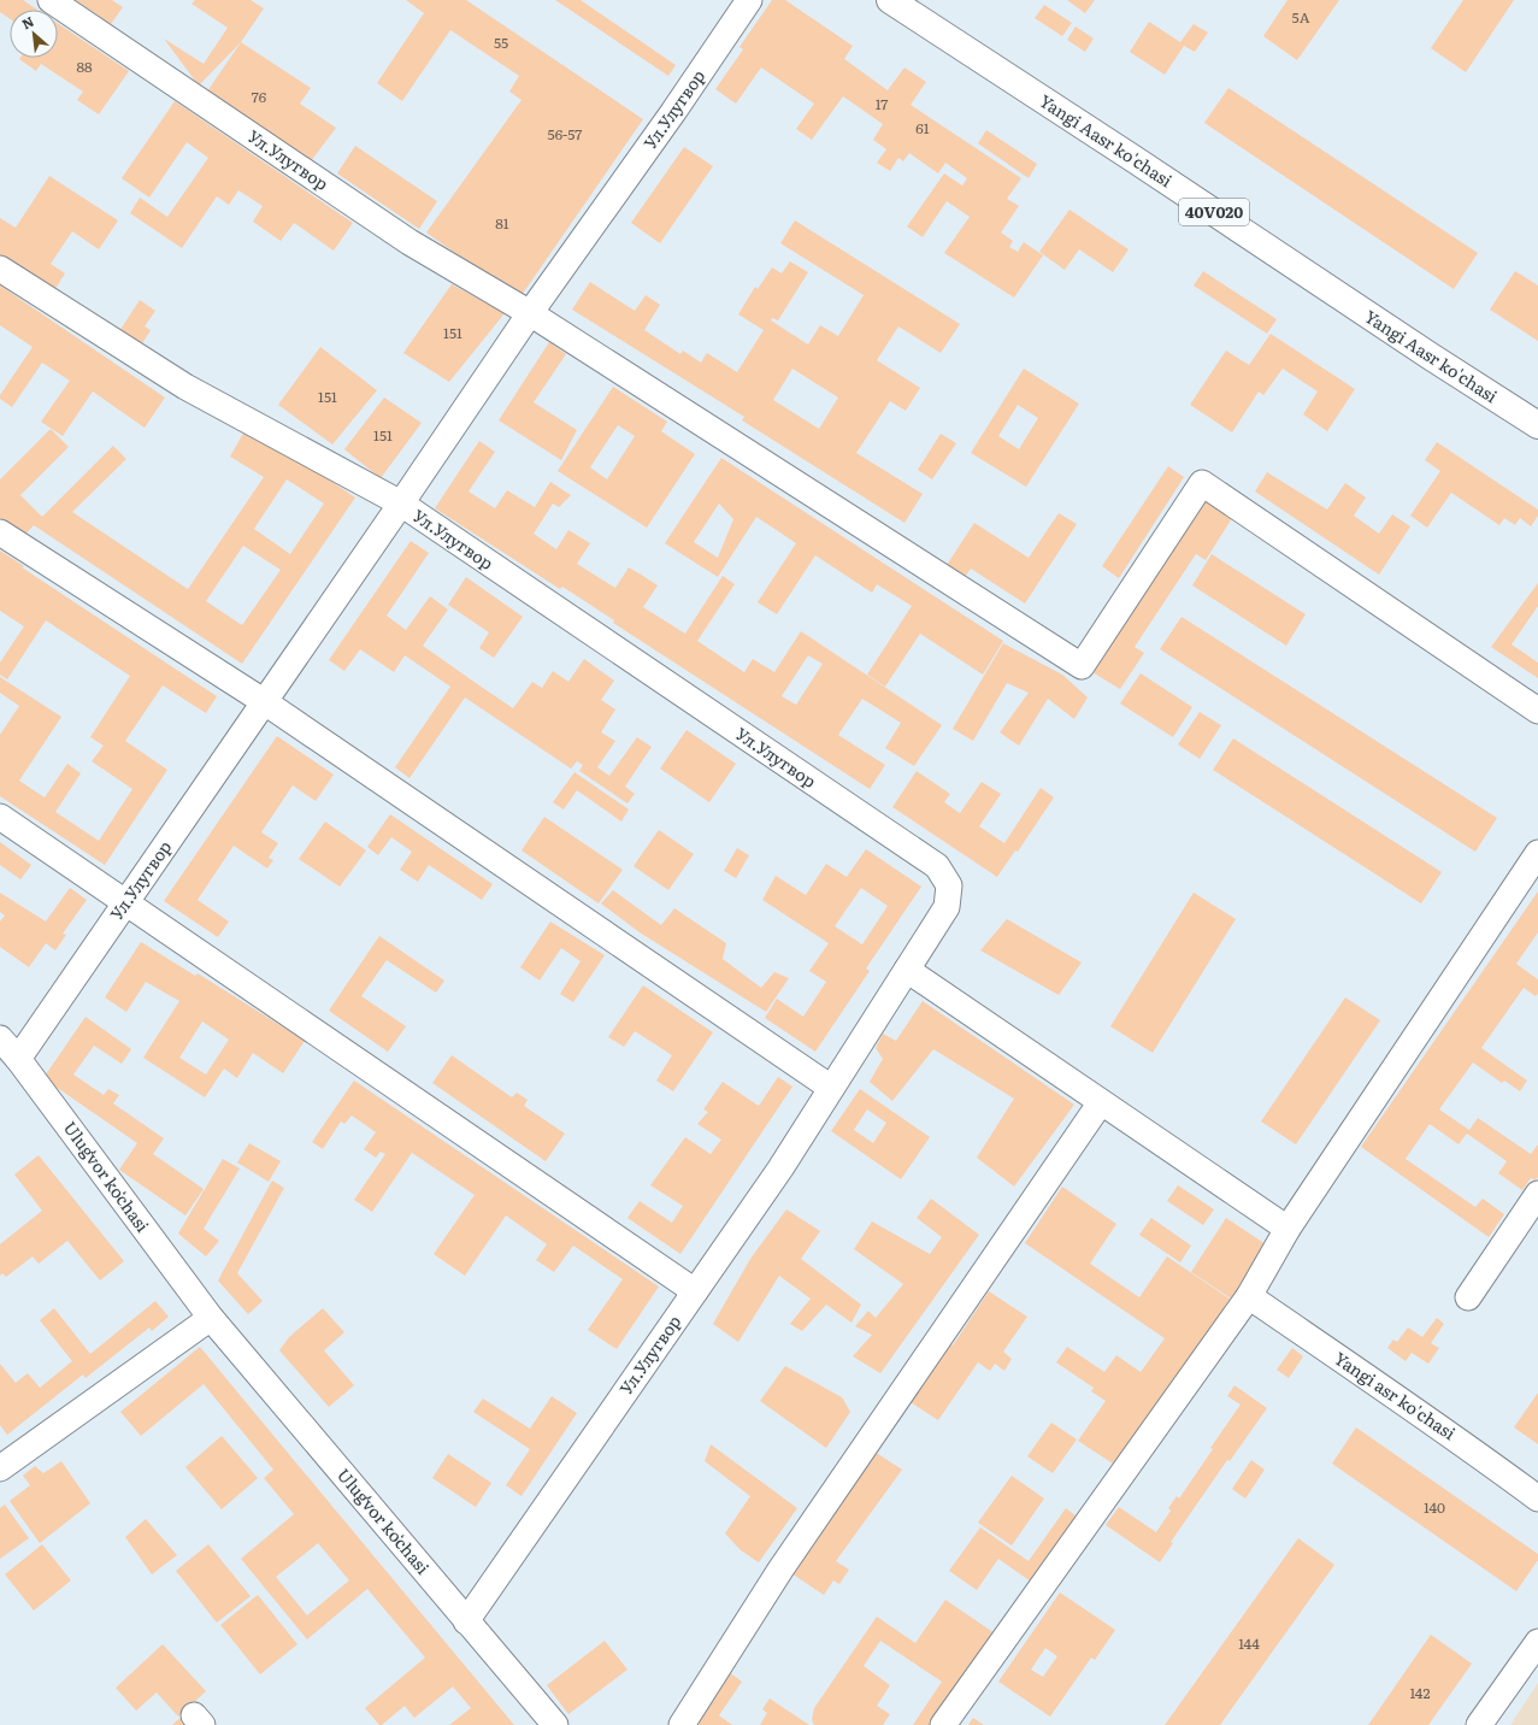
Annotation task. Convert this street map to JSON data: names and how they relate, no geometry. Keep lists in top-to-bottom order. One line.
{"streets":{"main road":["Yangi Aasr ko'chasi","40V020"],"street":["Ул.Улугвор","Ulugʻvor koʻchasi","Yangi asr ko'chasi"]},"crossings":[["Ул.Улугвор","Ulugʻvor koʻchasi"]],"house_numbers":["5A","55","88","76","17","61","56-57","81","151","151","151","140","144","142"],"north":"top left"}
